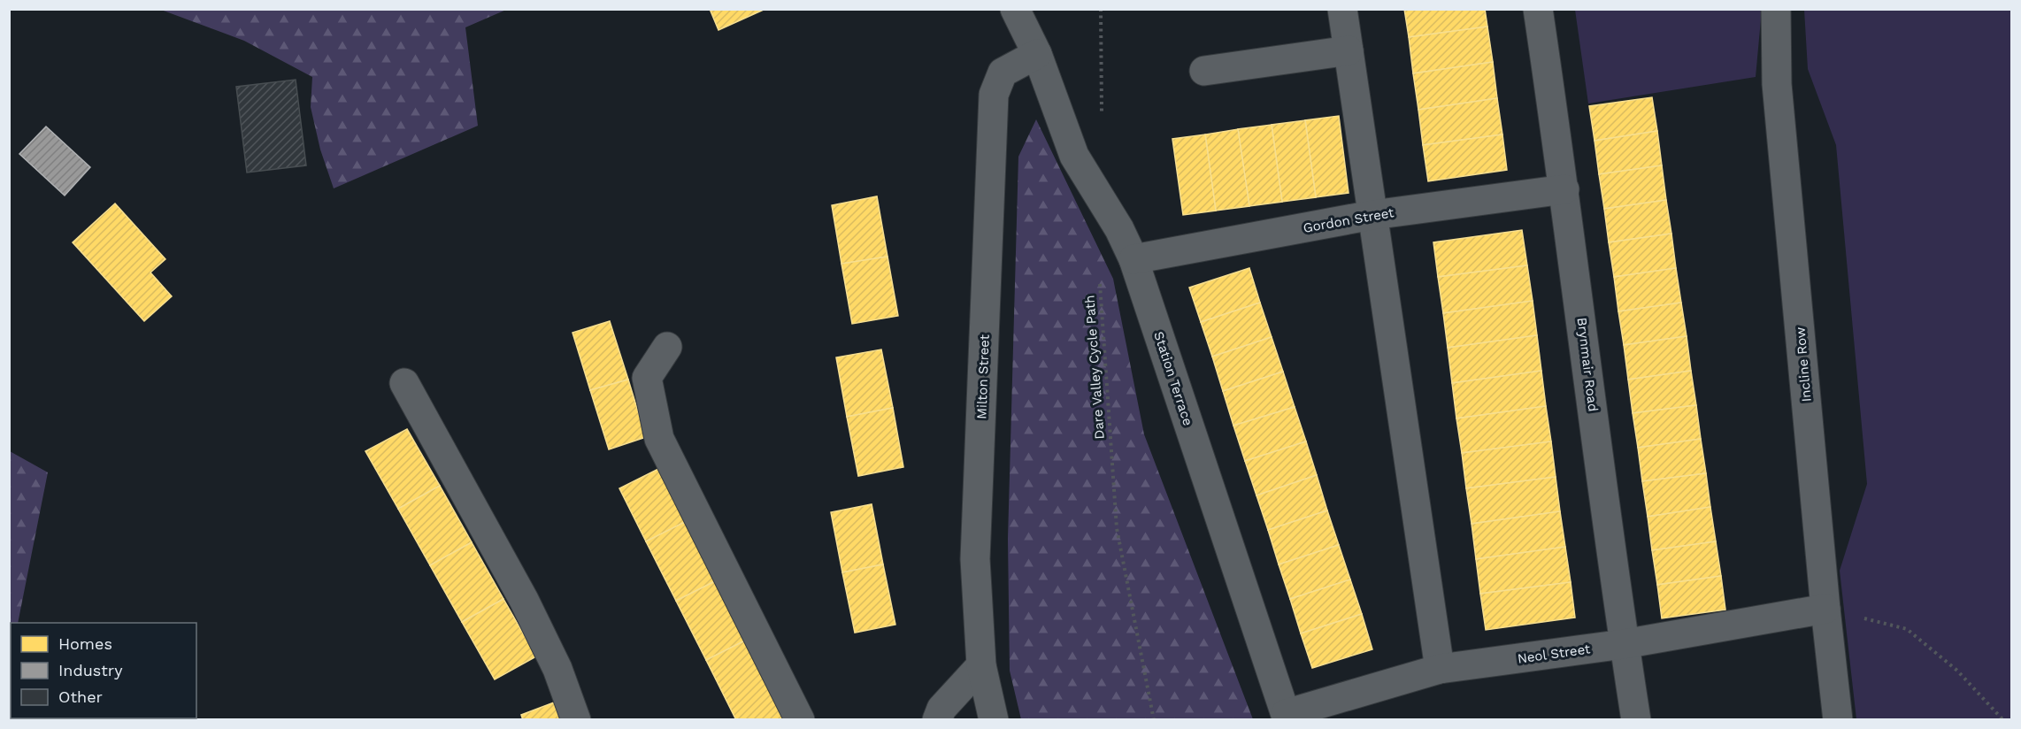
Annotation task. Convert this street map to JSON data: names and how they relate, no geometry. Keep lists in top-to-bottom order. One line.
{"streets":{"street":["Gordon Street","Brynmair Road","Incline Row","Milton Street","Station Terrace","Neol Street"],"path":["Dare Valley Cycle Path"]},"crossings":[["Gordon Street","Brynmair Road"],["Gordon Street","Station Terrace"],["Brynmair Road","Neol Street"],["Incline Row","Neol Street"],["Milton Street","Station Terrace"],["Station Terrace","Neol Street"]],"legend":["Homes","Industry","Other"]}
